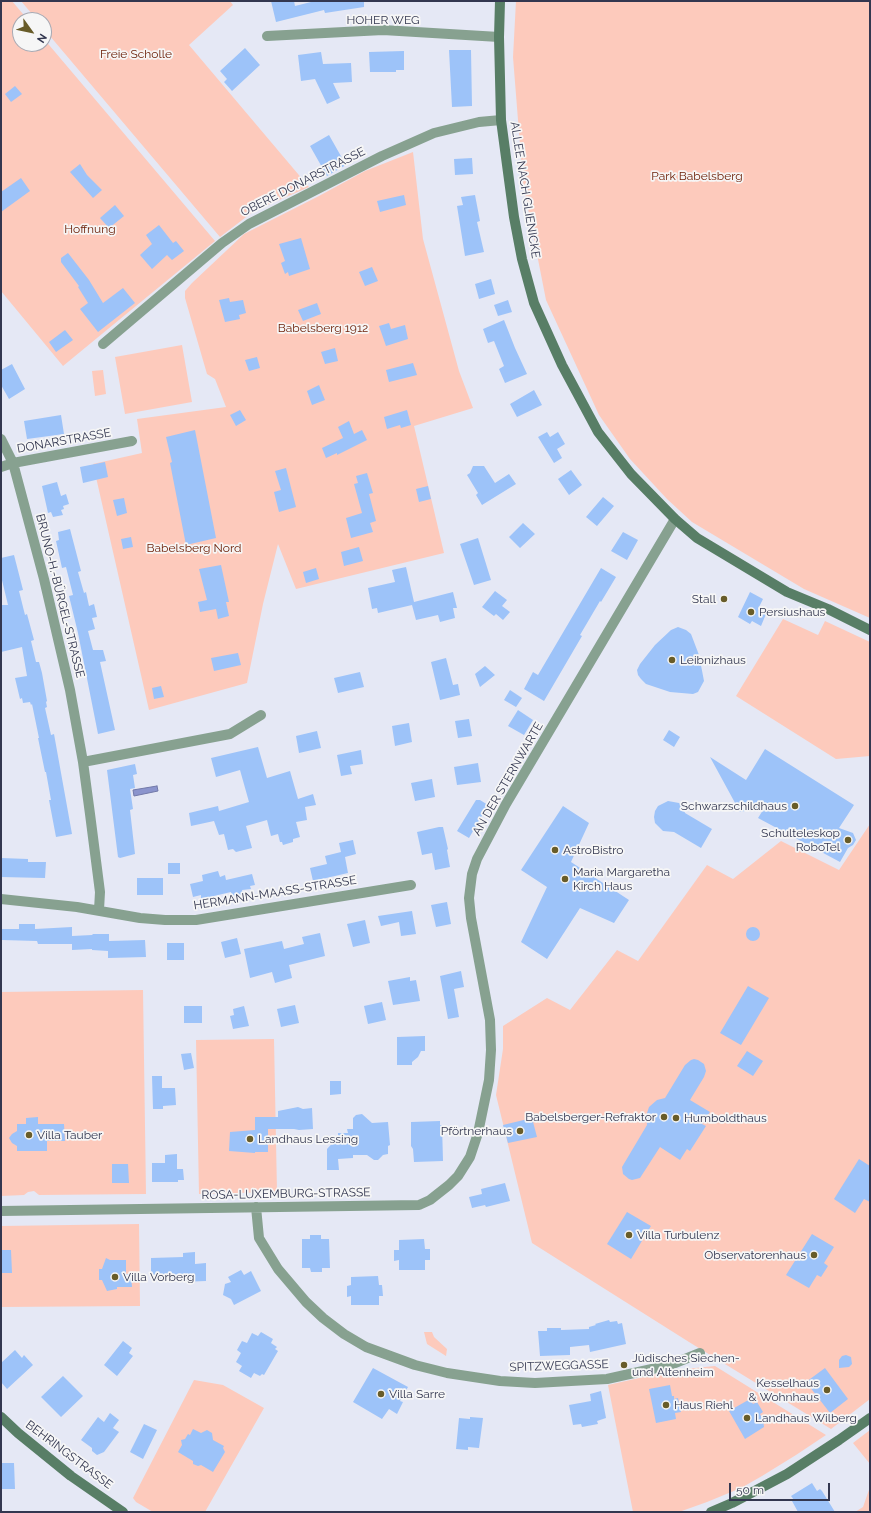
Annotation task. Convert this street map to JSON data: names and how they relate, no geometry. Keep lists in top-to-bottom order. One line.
{"streets":{"street":["HOHER WEG","OBERE DONARSTRASSE","ALLEE NACH GLIENICKE","DONARSTRASSE","BRUNO-H.-BÜRGEL-STRASSE","AN DER STERNWARTE","HERMANN-MAASS-STRASSE","ROSA-LUXEMBURG-STRASSE","SPITZWEGGASSE","BEHRINGSTRASSE"]},"crossings":[["HOHER WEG","ALLEE NACH GLIENICKE"],["OBERE DONARSTRASSE","ALLEE NACH GLIENICKE"],["ALLEE NACH GLIENICKE","AN DER STERNWARTE"],["DONARSTRASSE","BRUNO-H.-BÜRGEL-STRASSE"],["BRUNO-H.-BÜRGEL-STRASSE","HERMANN-MAASS-STRASSE"],["AN DER STERNWARTE","ROSA-LUXEMBURG-STRASSE"],["ROSA-LUXEMBURG-STRASSE","SPITZWEGGASSE"]],"parks":["Freie Scholle","Park Babelsberg","Hoffnung","Babelsberg 1912","Babelsberg Nord"],"places":["Stall","Persiushaus","Leibnizhaus","Schwarzschildhaus","Schulteleskop RoboTel","AstroBistro","Maria Margaretha Kirch Haus","Babelsberger-Refraktor","Humboldthaus","Pförtnerhaus","Villa Tauber","Landhaus Lessing","Villa Turbulenz","Observatorenhaus","Villa Vorberg","Jüdisches Siechen- und Altenheim","Kesselhaus & Wohnhaus","Villa Sarre","Haus Riehl","Landhaus Wilberg"],"scale_bar":"50 m","north":"bottom right"}
